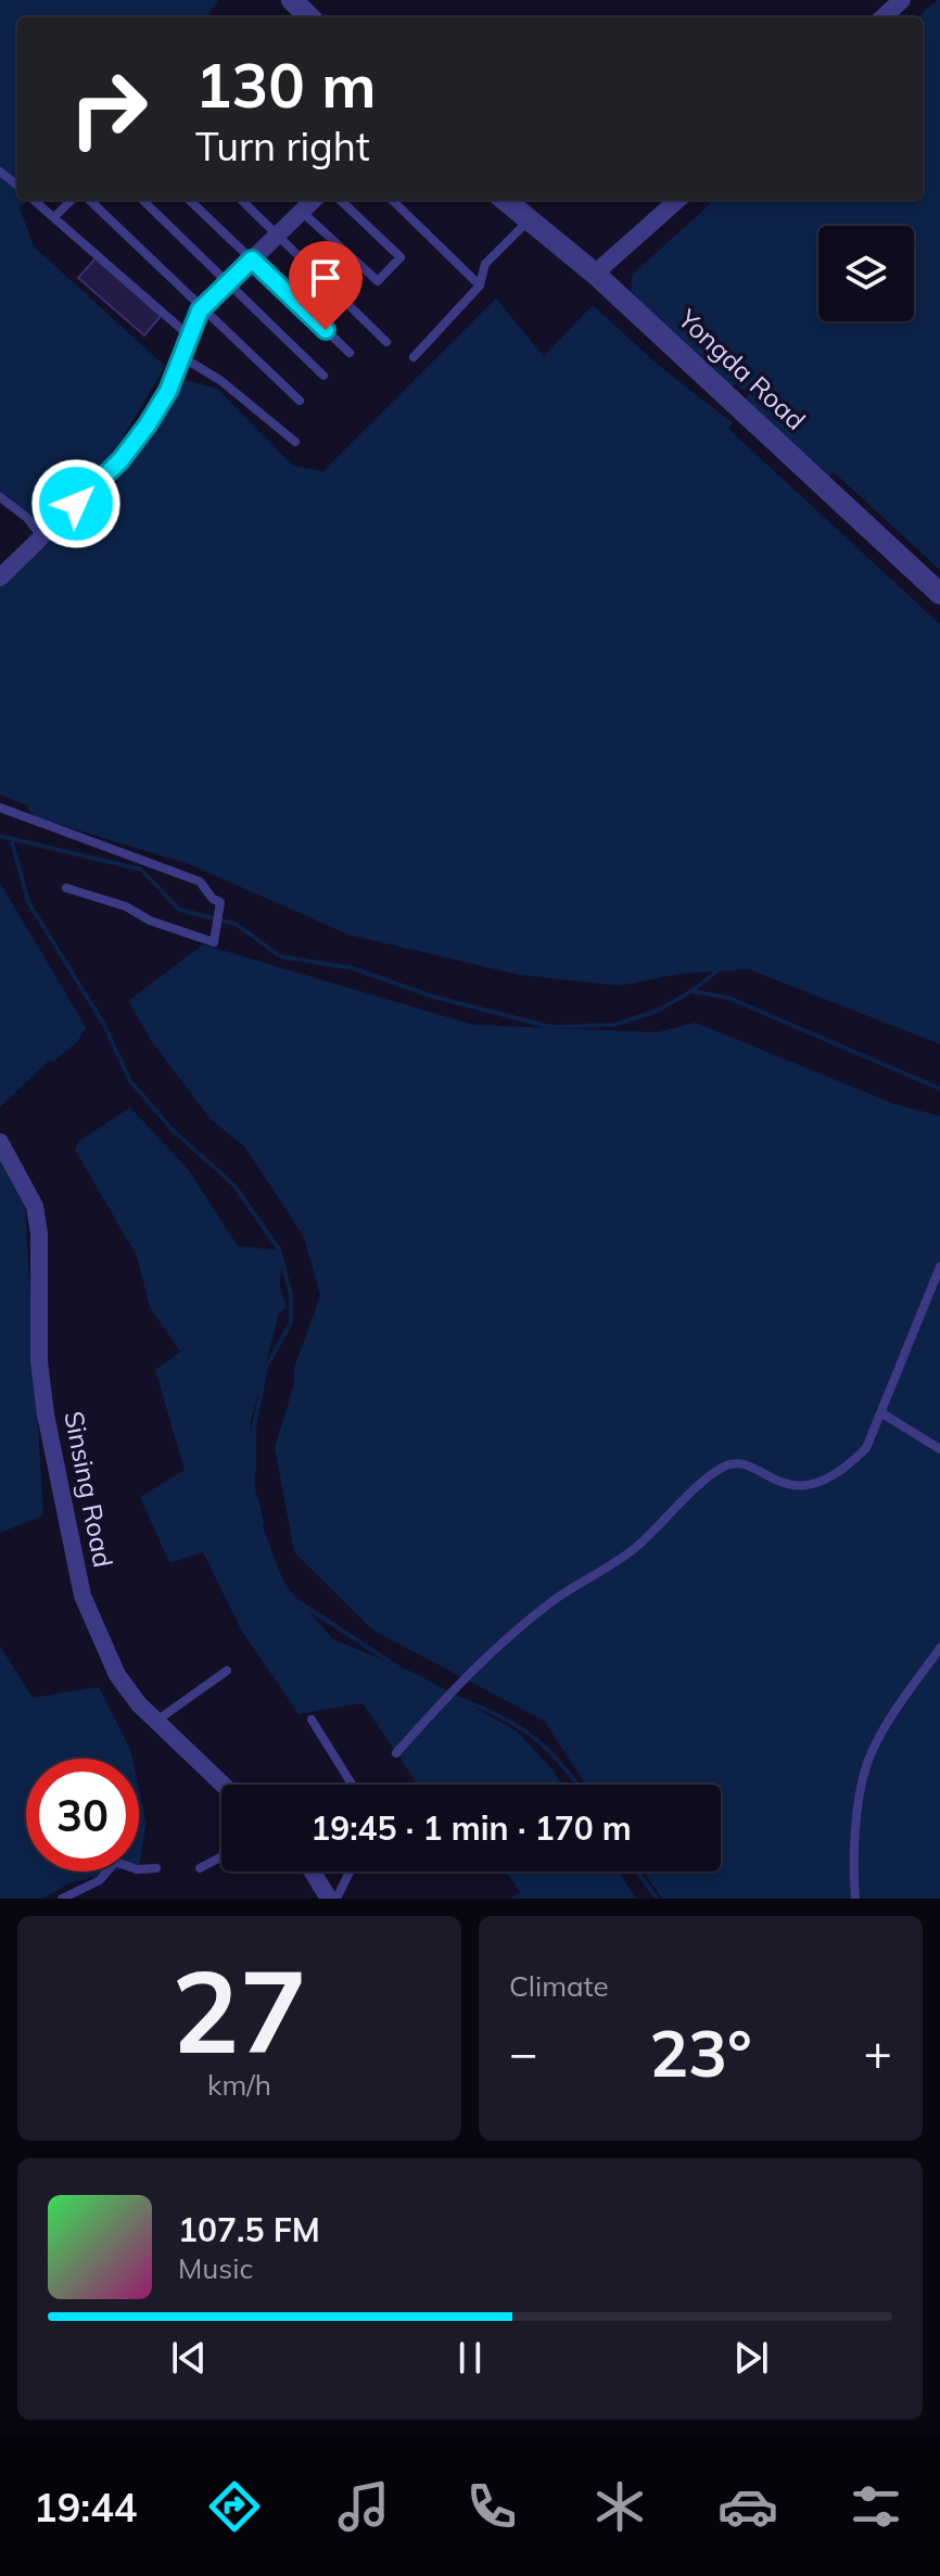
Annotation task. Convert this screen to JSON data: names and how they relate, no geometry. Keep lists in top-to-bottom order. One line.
{"streets":{"street":["Yongda Road","Sinsing Road"]},"page":{"turn":["130 m","Turn right"],"limit":"30","trip":"19:45 · 1 min · 170 m","tile":[["27","km/h"],"Climate"],"heat":["−","23°","+"],"song":["107.5 FM","Music"],"tabs":"19:44"}}
